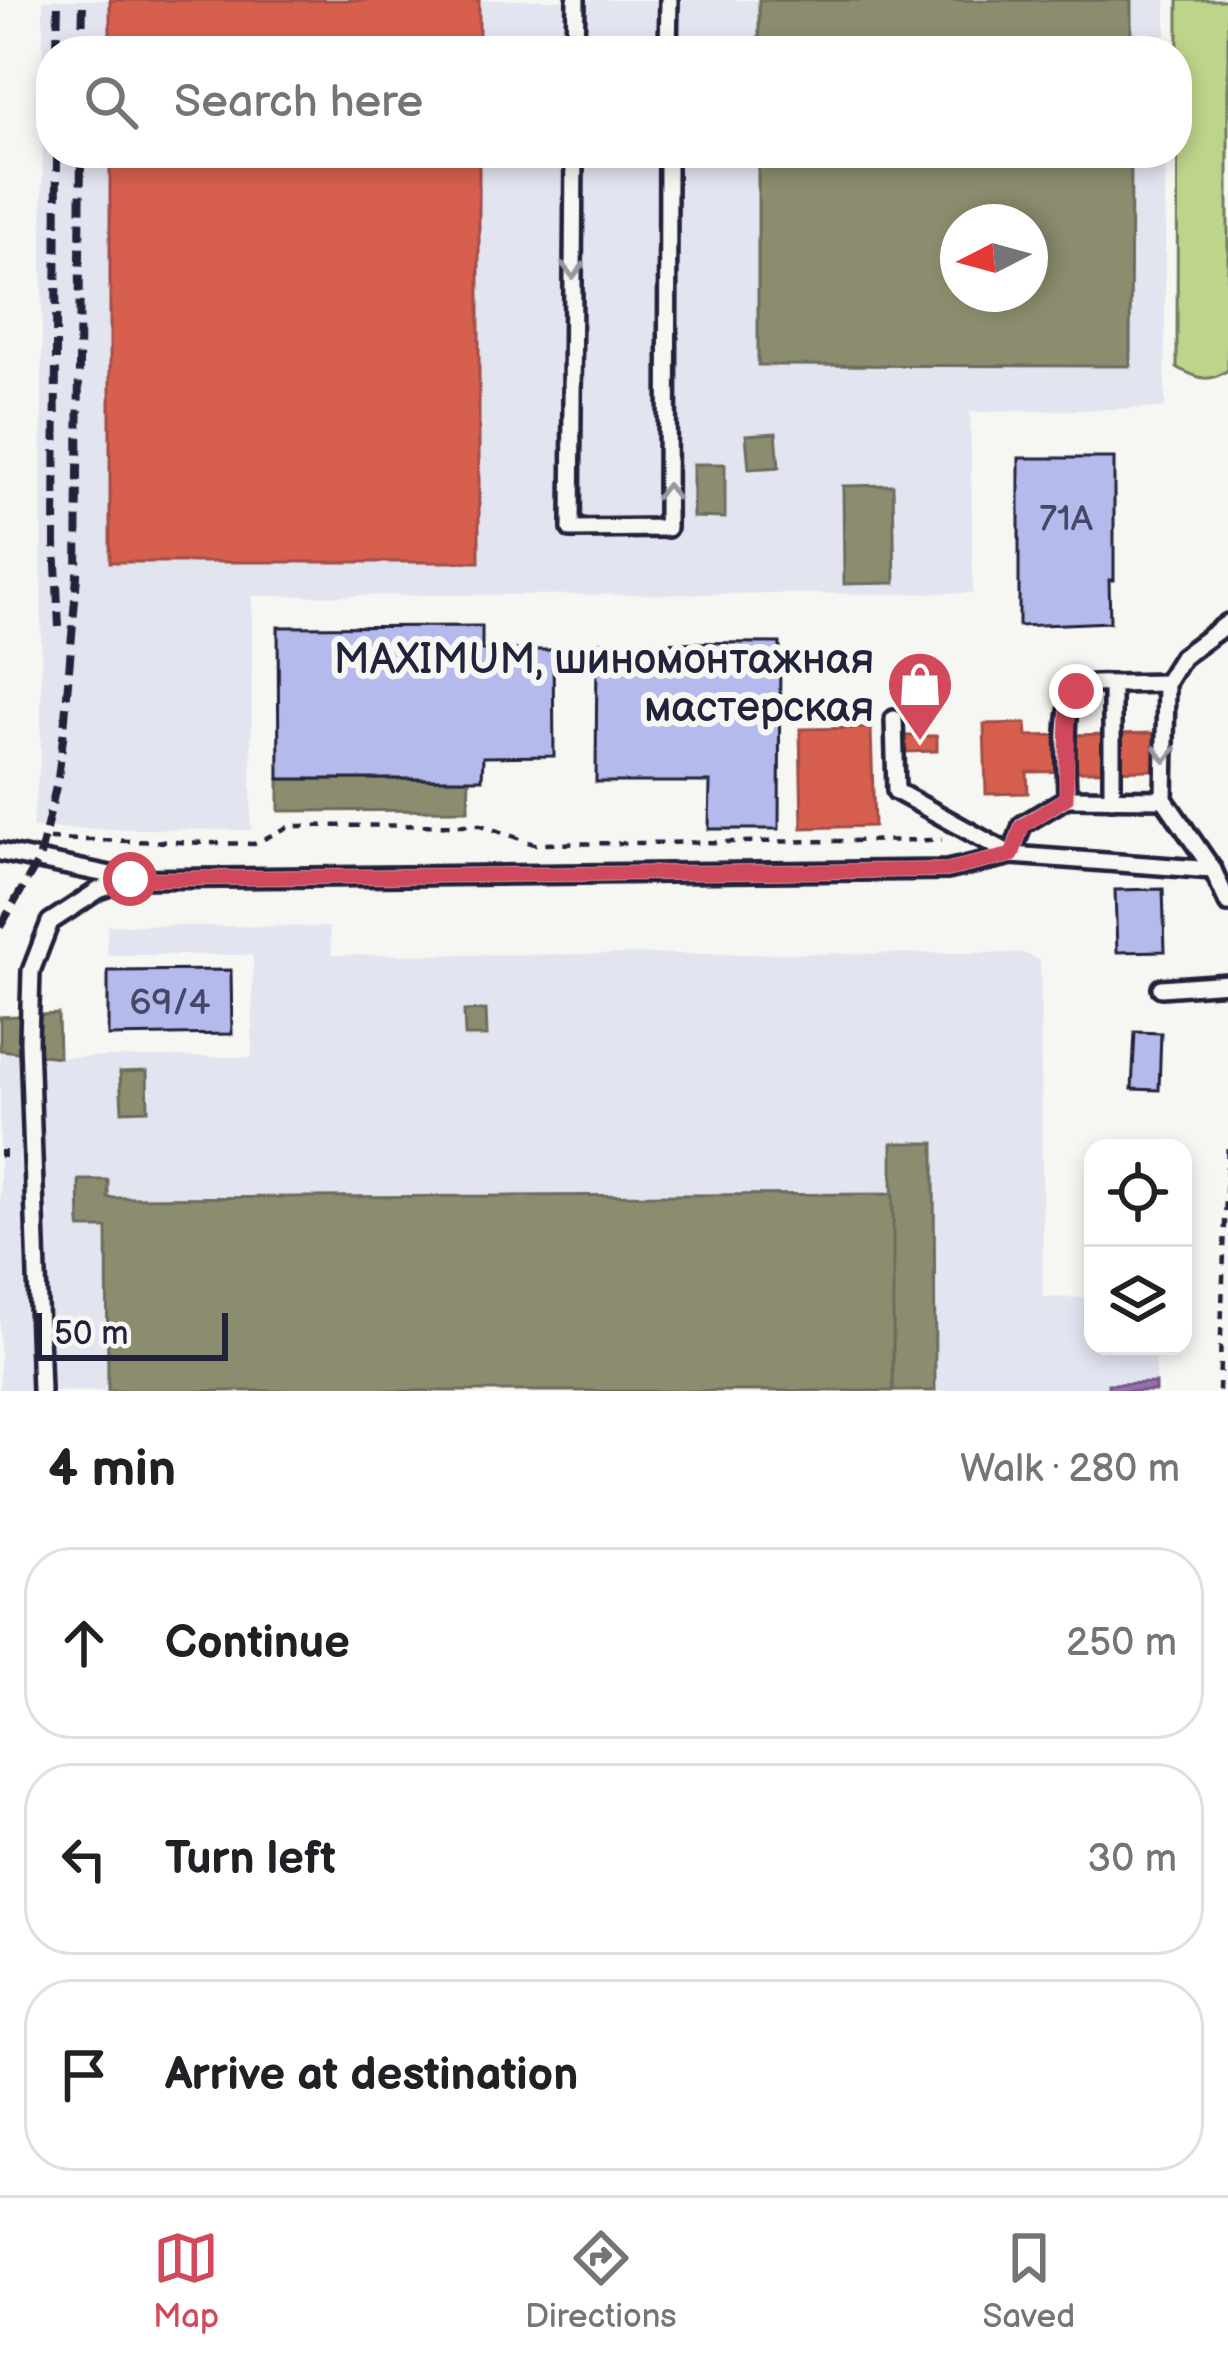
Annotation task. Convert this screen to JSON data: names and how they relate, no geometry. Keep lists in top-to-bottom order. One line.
{"places":{"shop":["MAXIMUM, шиномонтажная мастерская"]},"house_numbers":["71А","69/4"],"scale_bar":"50 m","north":"left","page":{"search":"Search here","scale":"50 m","heading":["4 min","Walk · 280 m"],"list":[["Continue","250 m"],["Turn left","30 m"],"Arrive at destination"],"nav":["Map","Directions","Saved"]}}
